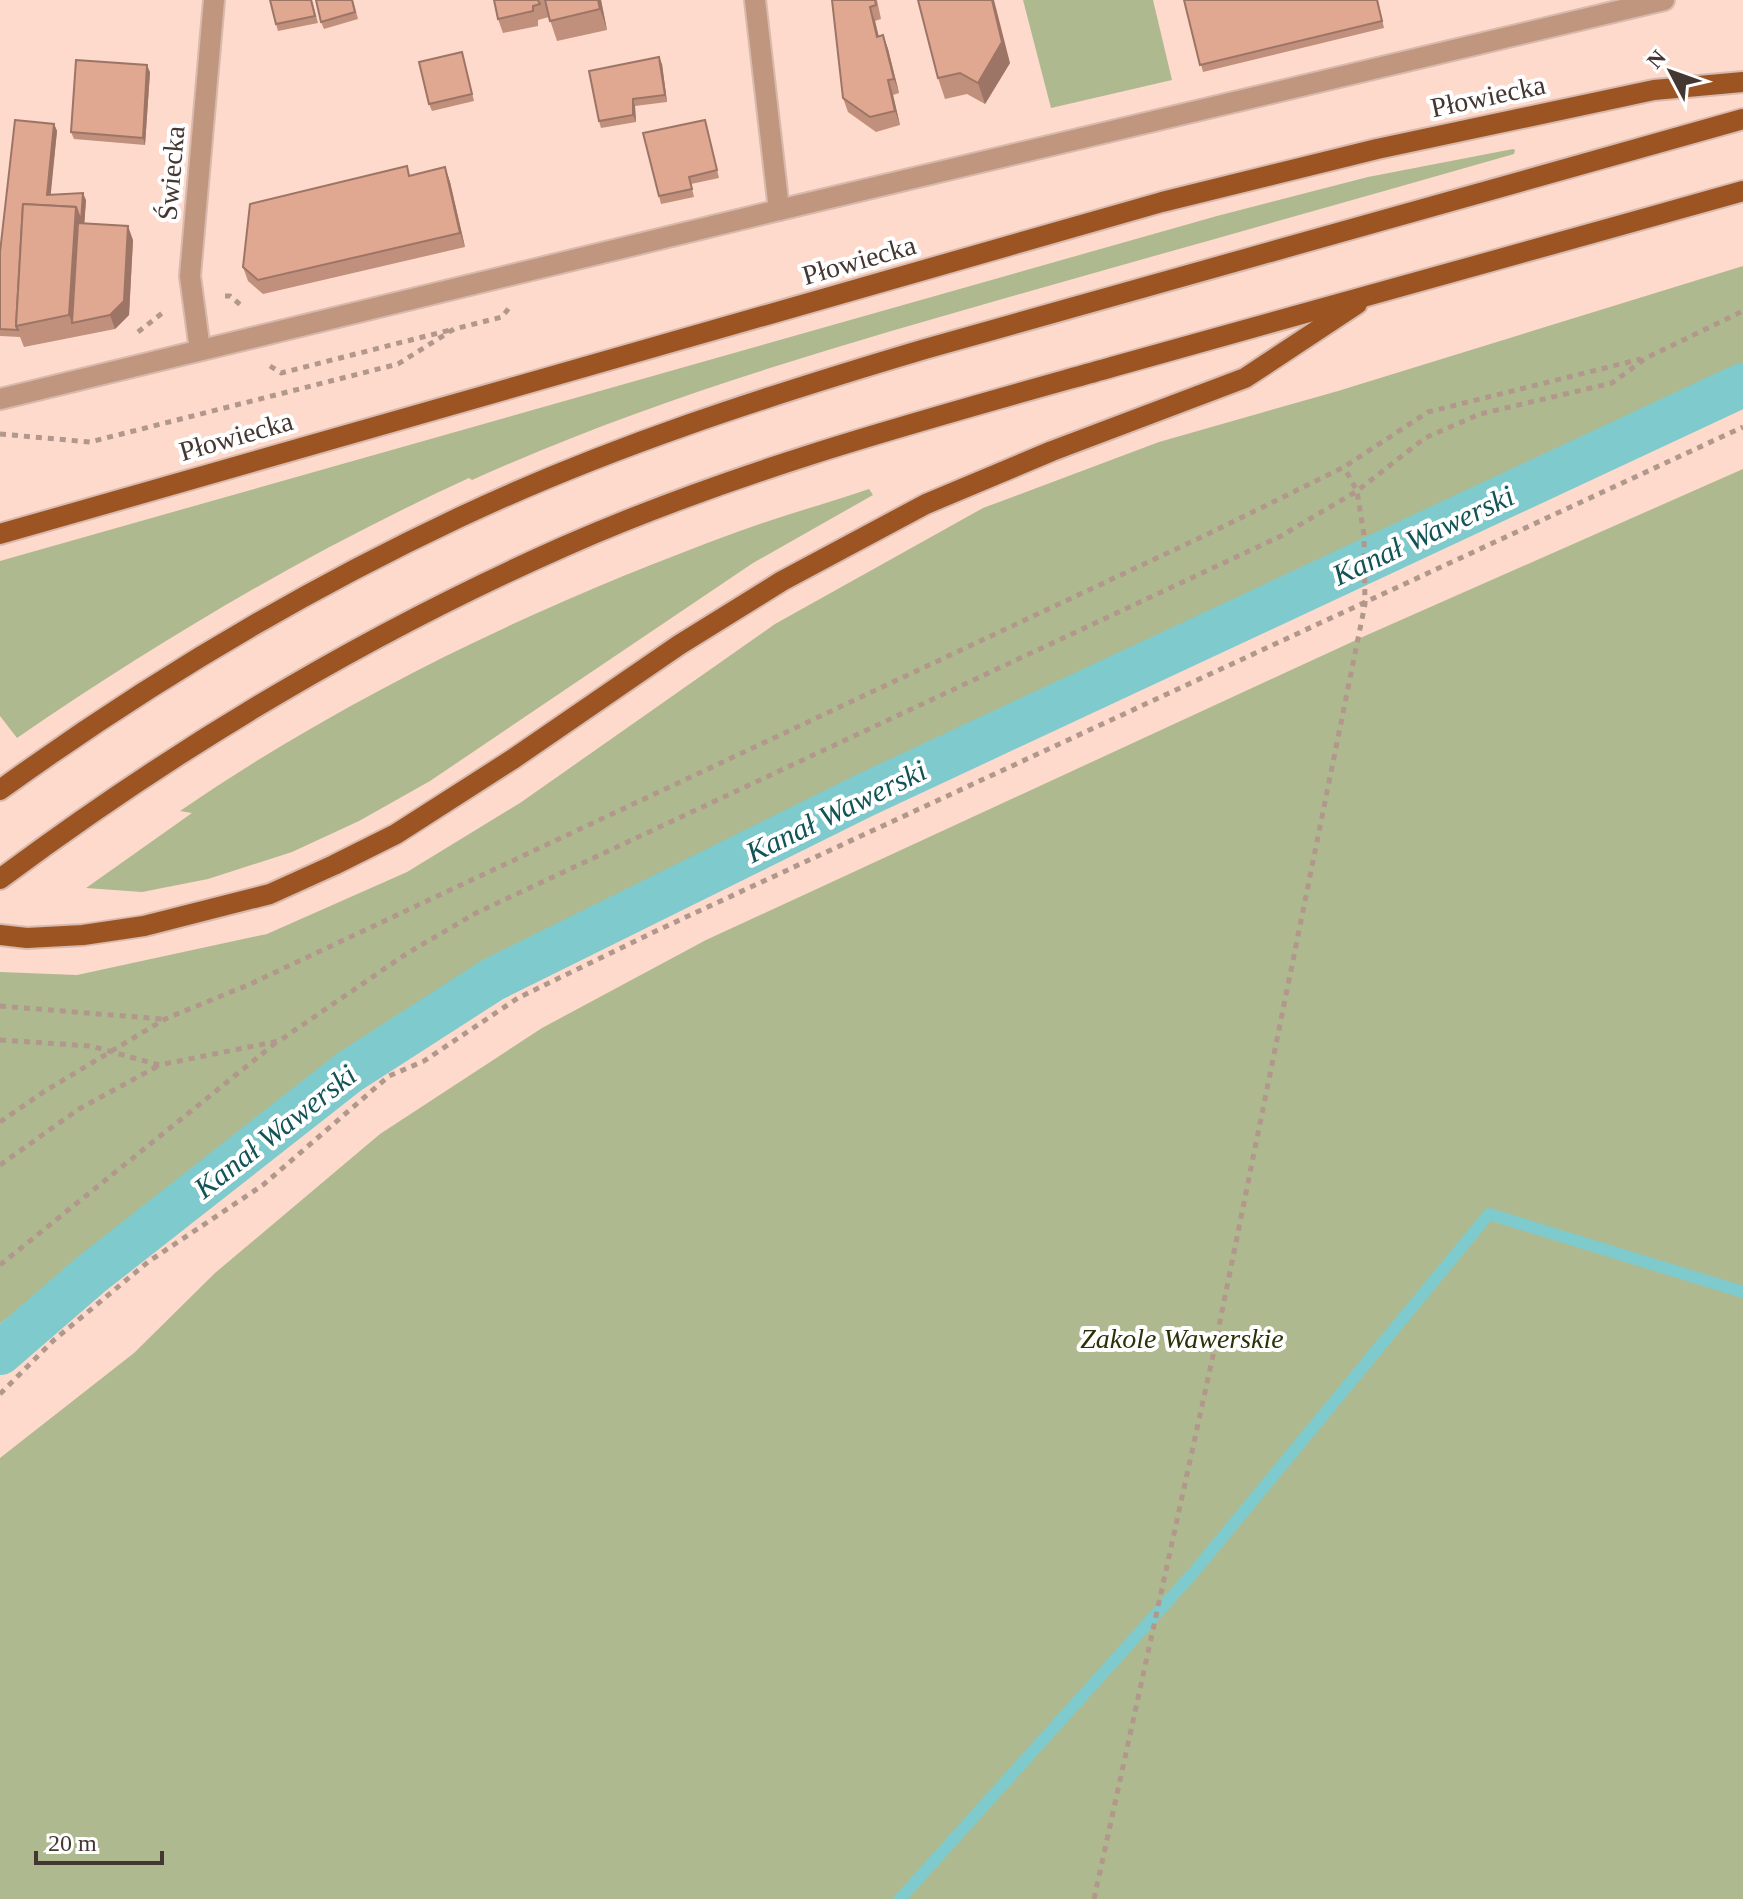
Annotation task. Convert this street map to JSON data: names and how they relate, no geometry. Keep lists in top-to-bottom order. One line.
{"streets":{"main road":["Płowiecka"],"street":["Świecka"]},"crossings":[["Płowiecka","Świecka"]],"water":["Kanał Wawerski"],"parks":["Zakole Wawerskie"],"scale_bar":"20 m","north":"top left"}
